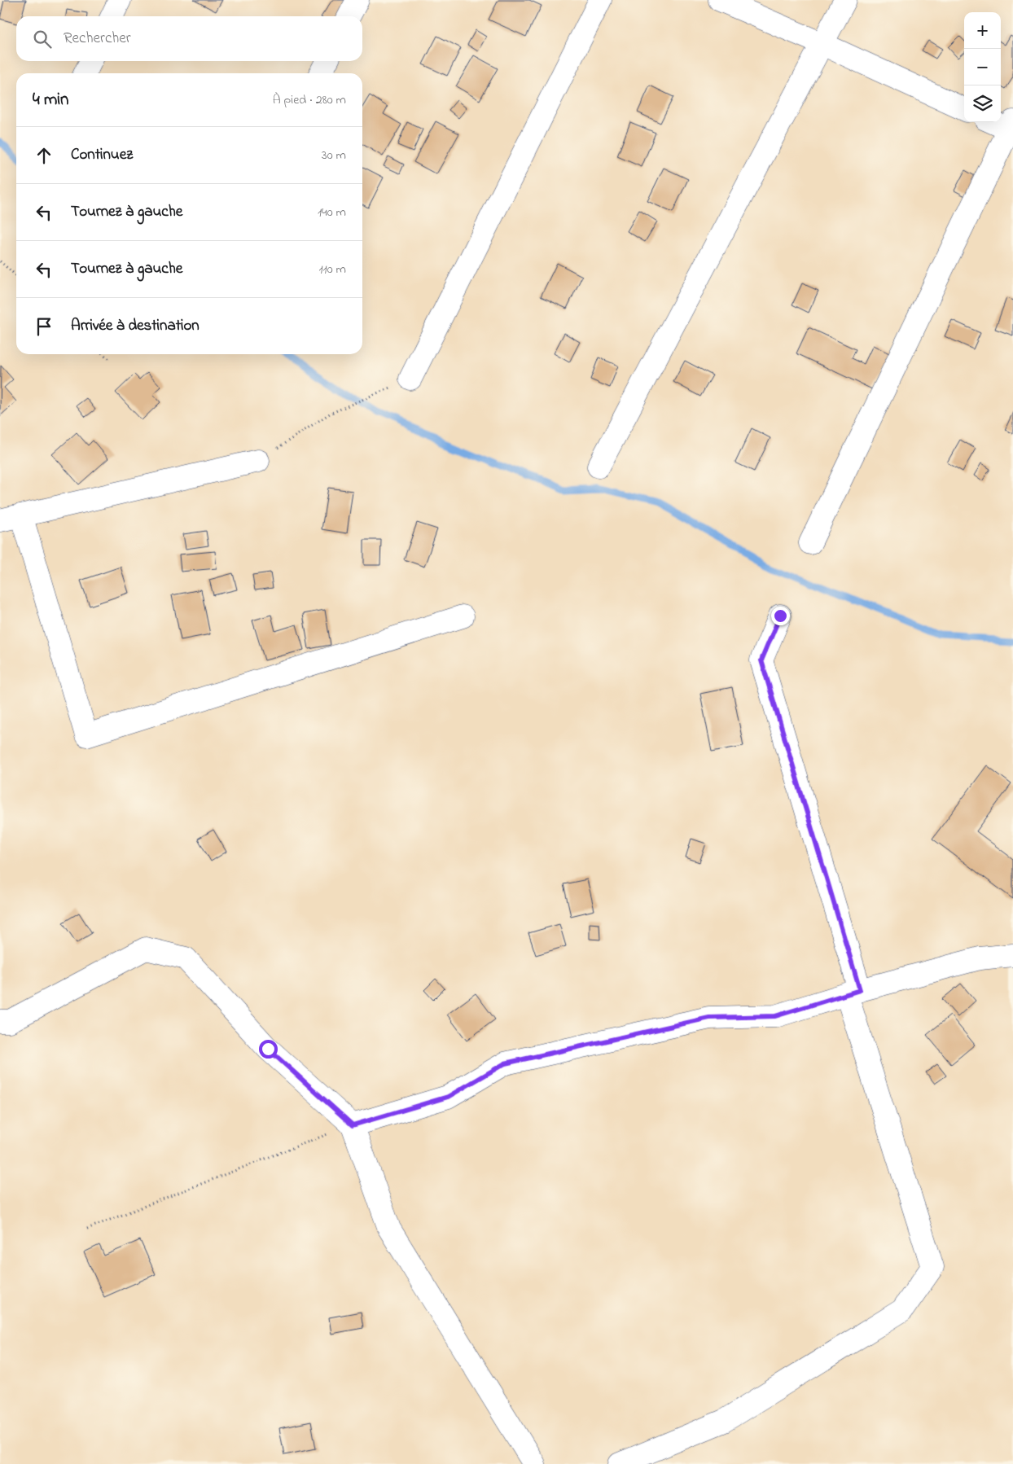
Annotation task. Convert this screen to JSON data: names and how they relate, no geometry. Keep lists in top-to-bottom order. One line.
{"page":{"map_buttons":["+","−"],"search":"Rechercher","heading":["4 min","À pied · 280 m"],"list":[["Continuez","30 m"],["Tournez à gauche","140 m"],["Tournez à gauche","110 m"],"Arrivée à destination"]}}
